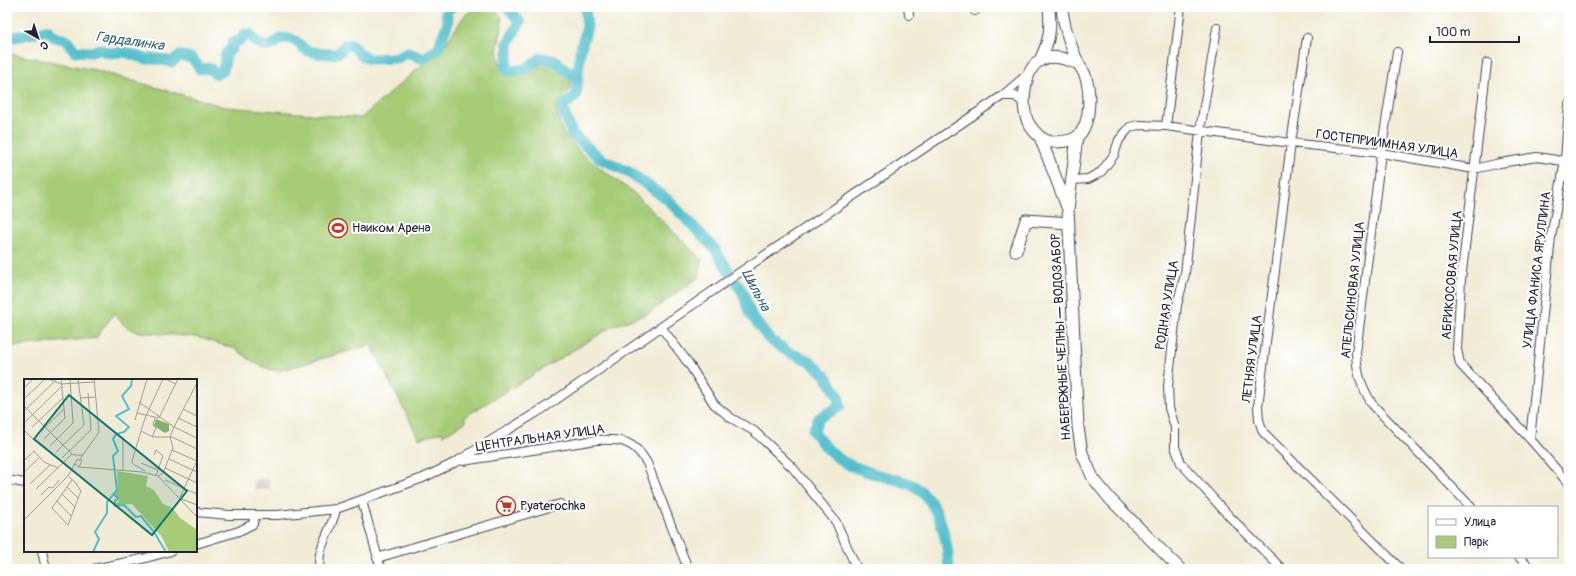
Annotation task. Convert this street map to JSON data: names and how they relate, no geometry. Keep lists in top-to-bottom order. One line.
{"streets":{"main road":["НАБЕРЕЖНЫЕ ЧЕЛНЫ — ВОДОЗАБОР"],"street":["ГОСТЕПРИИМНАЯ УЛИЦА","УЛИЦА ФАНИСА ЯРУЛЛИНА","АБРИКОСОВАЯ УЛИЦА","АПЕЛЬСИНОВАЯ УЛИЦА","РОДНАЯ УЛИЦА","ЛЕТНЯЯ УЛИЦА","ЦЕНТРАЛЬНАЯ УЛИЦА"]},"crossings":[["ГОСТЕПРИИМНАЯ УЛИЦА","УЛИЦА ФАНИСА ЯРУЛЛИНА"],["ГОСТЕПРИИМНАЯ УЛИЦА","АБРИКОСОВАЯ УЛИЦА"],["ГОСТЕПРИИМНАЯ УЛИЦА","АПЕЛЬСИНОВАЯ УЛИЦА"],["ГОСТЕПРИИМНАЯ УЛИЦА","РОДНАЯ УЛИЦА"],["ГОСТЕПРИИМНАЯ УЛИЦА","НАБЕРЕЖНЫЕ ЧЕЛНЫ — ВОДОЗАБОР"],["ГОСТЕПРИИМНАЯ УЛИЦА","ЛЕТНЯЯ УЛИЦА"],["УЛИЦА ФАНИСА ЯРУЛЛИНА","АБРИКОСОВАЯ УЛИЦА"]],"water":["Гардалинка","Шильна"],"places":{"sports":["Наиком Арена"],"supermarket":["Pyaterochka"]},"legend":["Улица","Парк"],"scale_bar":"100 m","north":"bottom right"}
